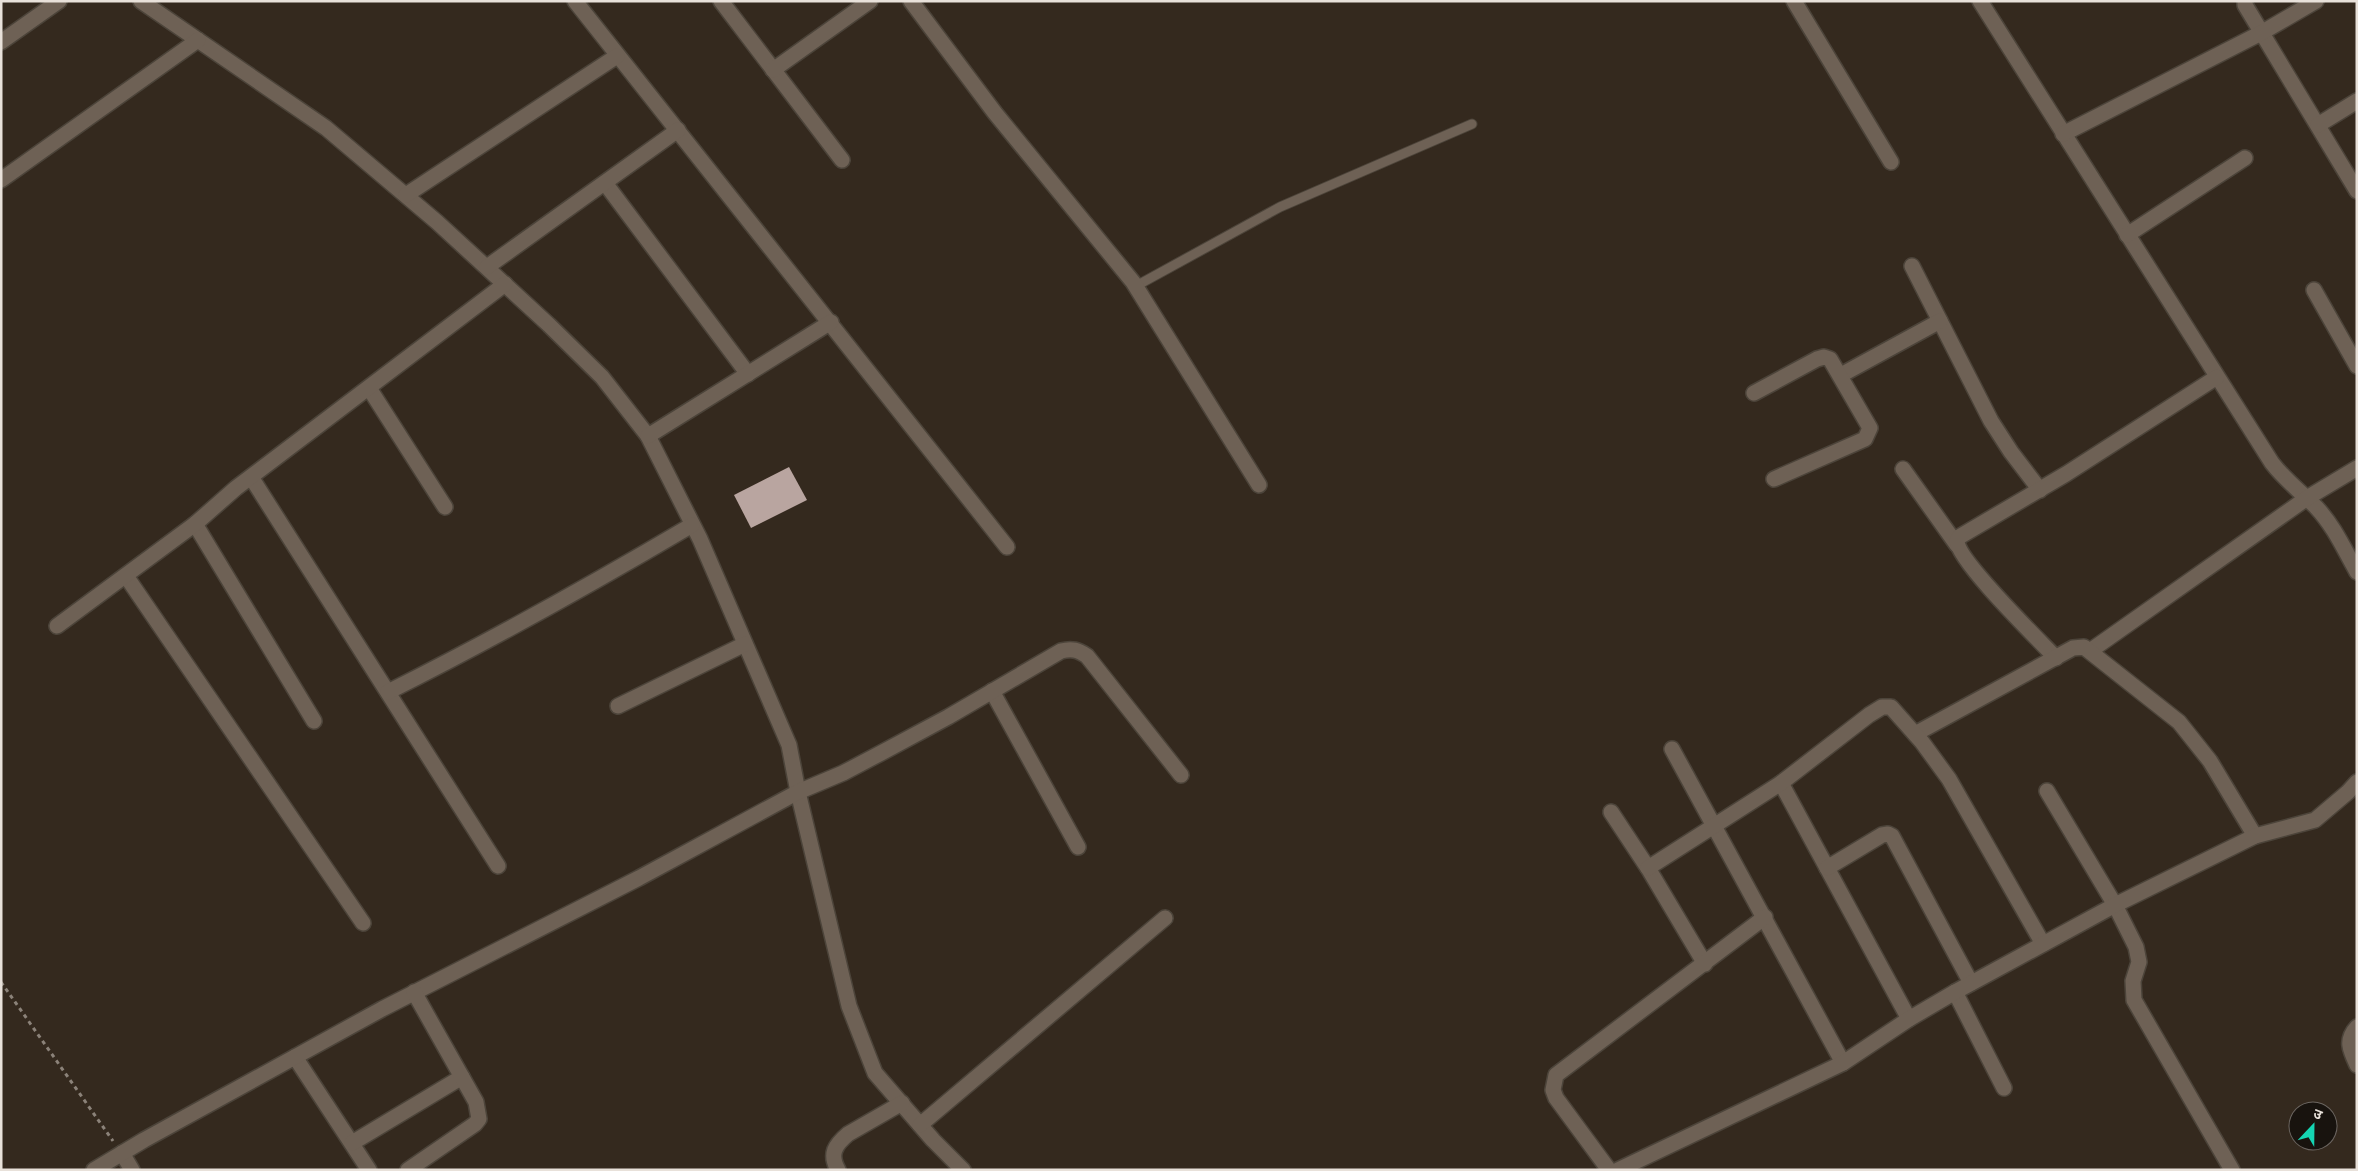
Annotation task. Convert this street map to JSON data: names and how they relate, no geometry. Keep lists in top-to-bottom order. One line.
{"north":"top"}
